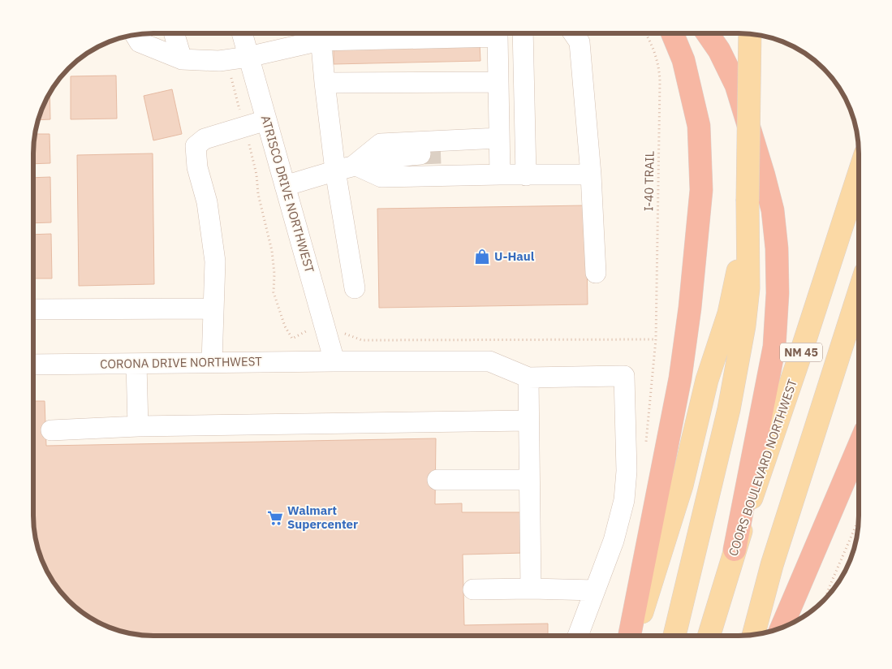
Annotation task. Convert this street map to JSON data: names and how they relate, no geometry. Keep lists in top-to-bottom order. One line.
{"streets":{"main road":["NM 45","COORS BOULEVARD NORTHWEST"],"street":["ATRISCO DRIVE NORTHWEST","CORONA DRIVE NORTHWEST"],"path":["I-40 TRAIL"]},"crossings":[["I-40 TRAIL","ATRISCO DRIVE NORTHWEST"],["ATRISCO DRIVE NORTHWEST","CORONA DRIVE NORTHWEST"]],"places":{"shop":["U-Haul"],"supermarket":["Walmart Supercenter"]}}
